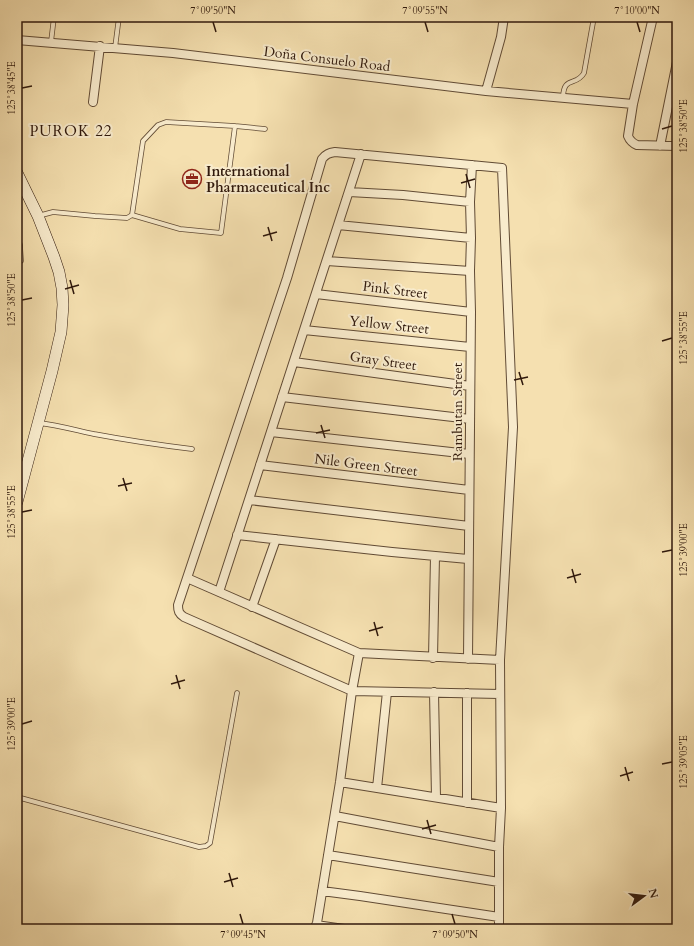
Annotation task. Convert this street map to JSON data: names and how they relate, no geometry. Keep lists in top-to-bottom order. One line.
{"streets":{"street":["Doña Consuelo Road","Pink Street","Yellow Street","Gray Street","Rambutan Street","Nile Green Street"]},"crossings":[["Pink Street","Rambutan Street"],["Yellow Street","Rambutan Street"],["Gray Street","Rambutan Street"],["Rambutan Street","Nile Green Street"]],"districts":["PUROK 22"],"places":{"office":["International Pharmaceutical Inc"]},"north":"right","coordinates":["7°09'50\"N","7°09'55\"N","7°10'00\"N","125°38'45\"E","125°38'50\"E","125°38'55\"E","125°39'00\"E","125°39'05\"E","7°09'45\"N"]}
